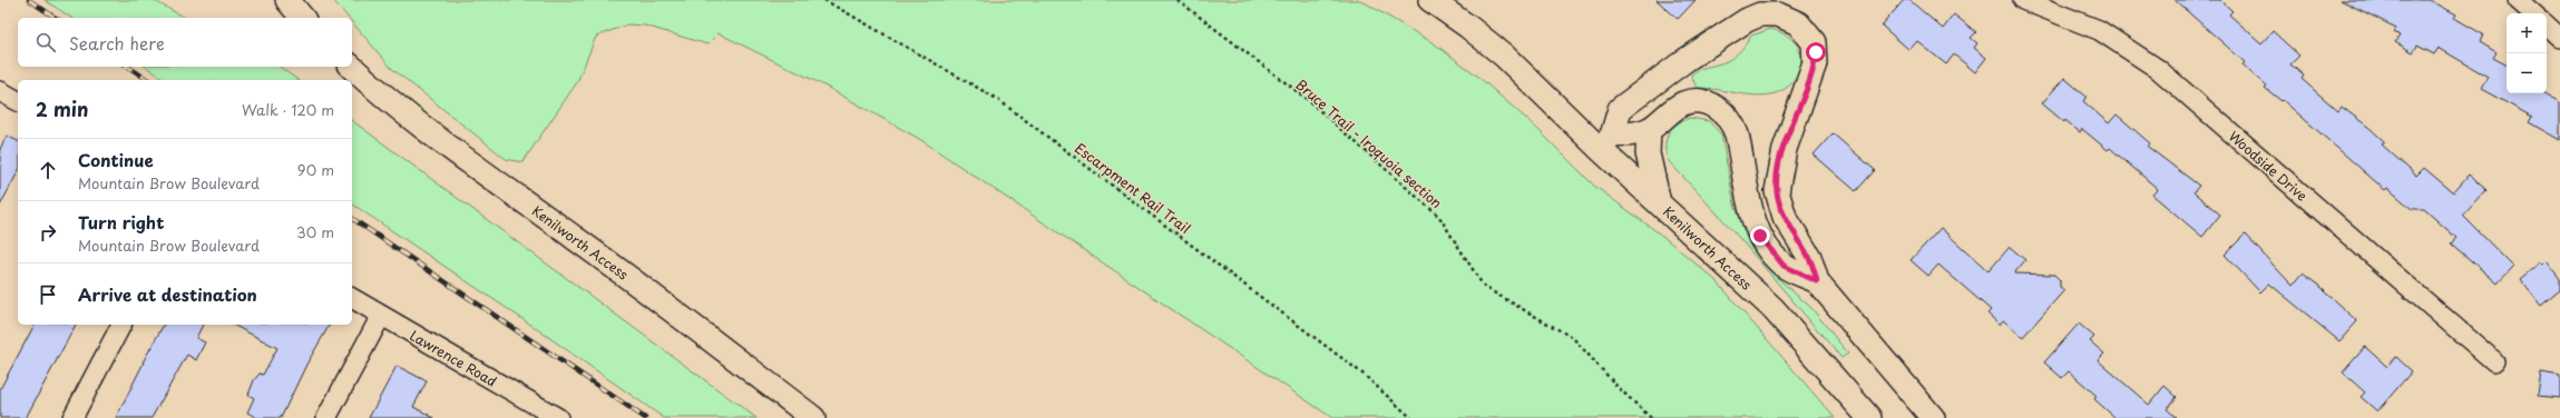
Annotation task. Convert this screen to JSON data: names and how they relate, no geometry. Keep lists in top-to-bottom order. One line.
{"streets":{"main road":["Kenilworth Access"],"street":["Woodside Drive","Lawrence Road"],"path":["Bruce Trail - Iroquoia section","Escarpment Rail Trail"]},"page":{"map_buttons":["+","−"],"search":"Search here","heading":["2 min","Walk · 120 m"],"list":[["Continue","Mountain Brow Boulevard","90 m"],["Turn right","Mountain Brow Boulevard","30 m"],"Arrive at destination"]}}
